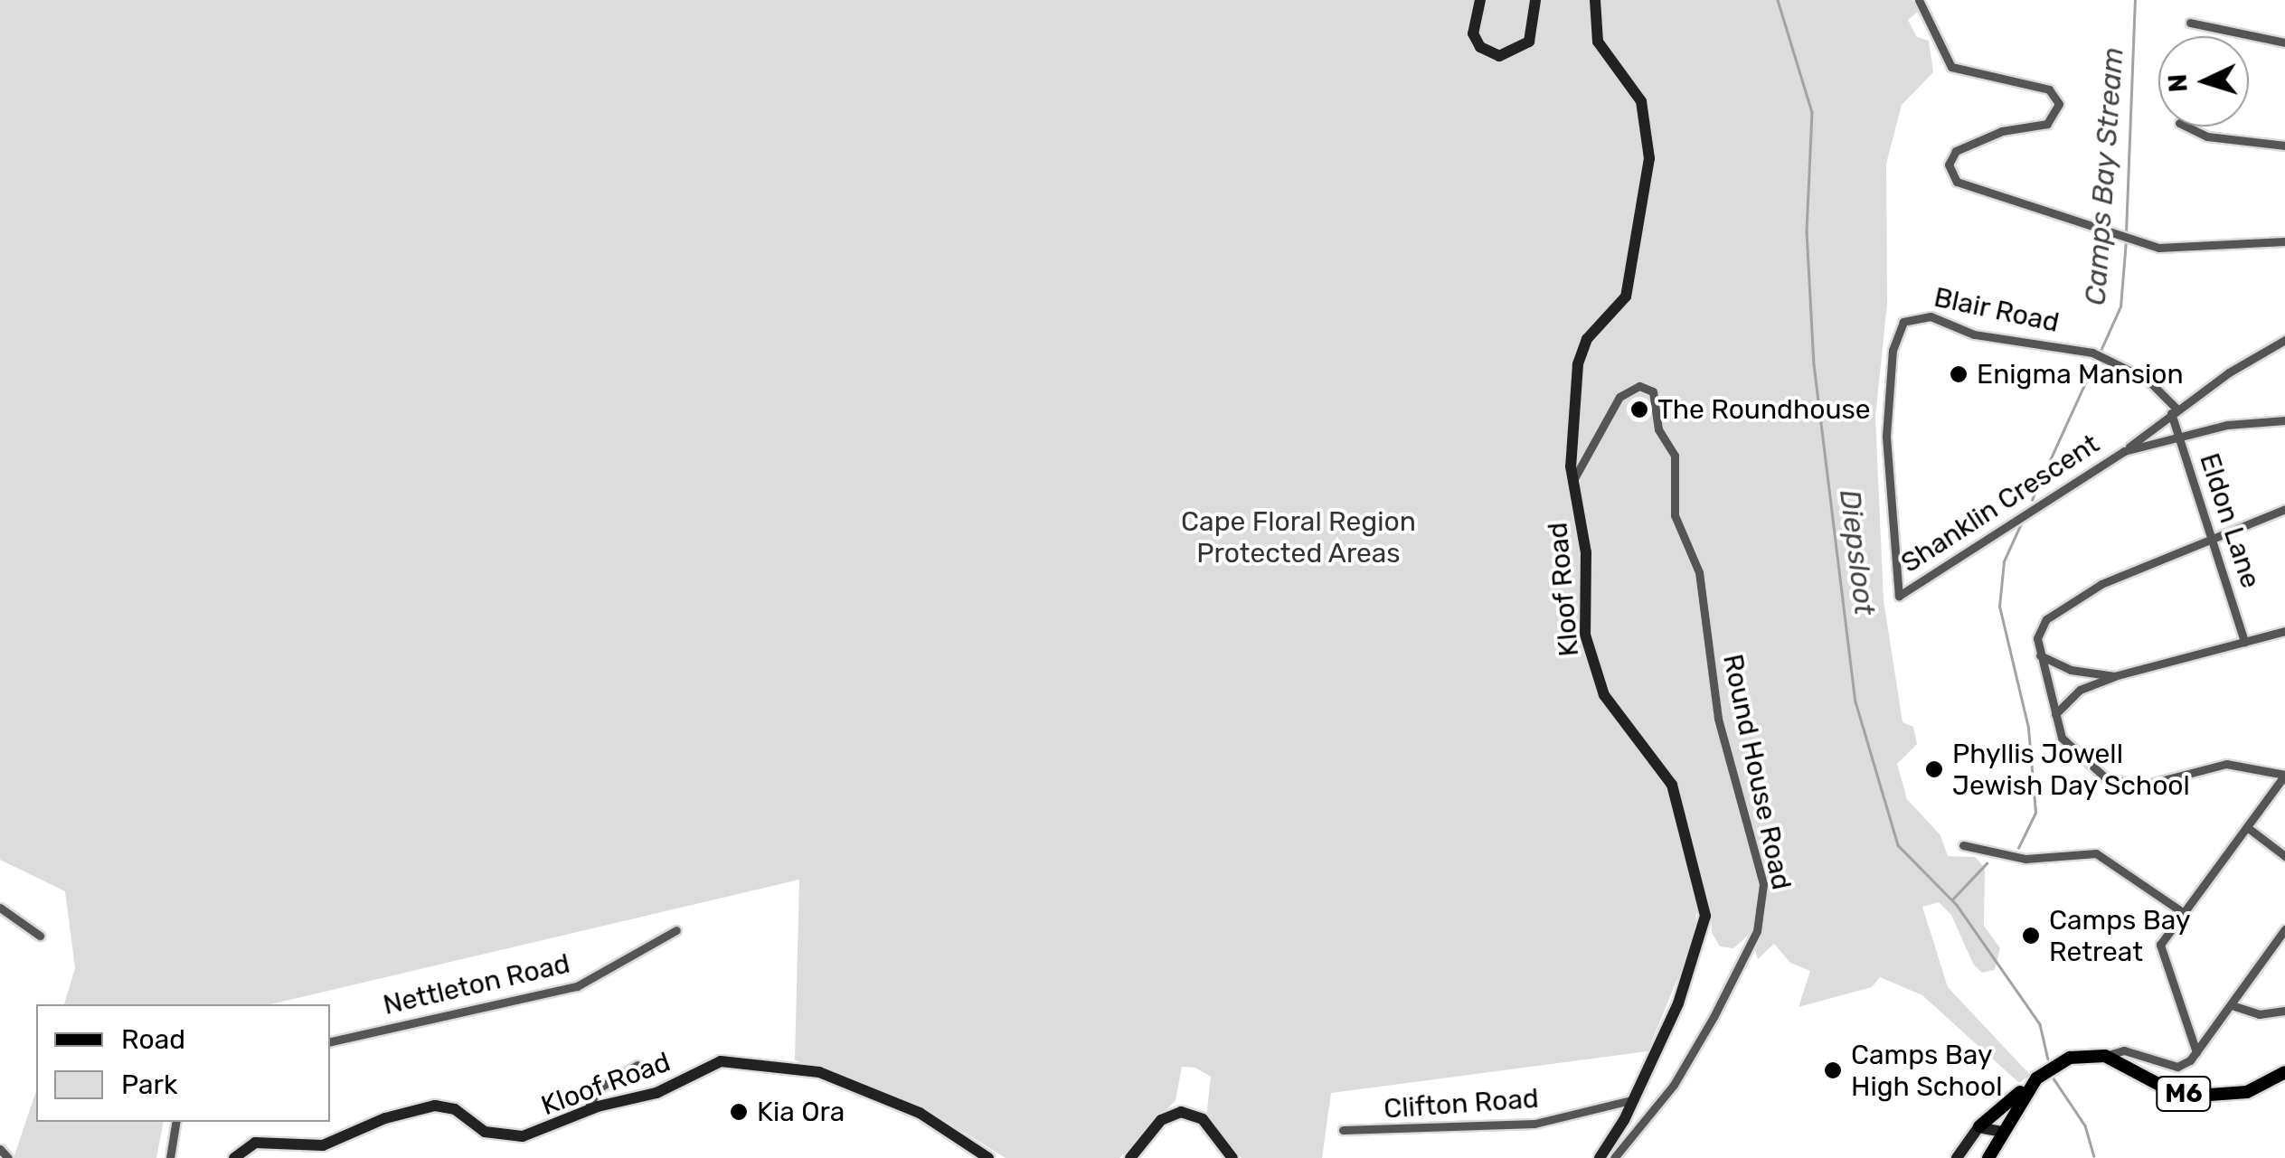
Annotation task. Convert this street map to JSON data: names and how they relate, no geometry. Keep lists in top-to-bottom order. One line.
{"streets":{"main road":["Kloof Road","M6"],"street":["Blair Road","Shanklin Crescent","Eldon Lane","Round House Road","Nettleton Road","Clifton Road"]},"crossings":[["Blair Road","Shanklin Crescent"],["Blair Road","Eldon Lane"],["Shanklin Crescent","Eldon Lane"],["Kloof Road","Round House Road"],["Kloof Road","Clifton Road"]],"water":["Camps Bay Stream","Diepsloot"],"parks":["Cape Floral Region Protected Areas"],"places":["Enigma Mansion","The Roundhouse","Phyllis Jowell Jewish Day School","Camps Bay Retreat","Camps Bay High School","Kia Ora"],"legend":["Road","Park"],"north":"left"}
